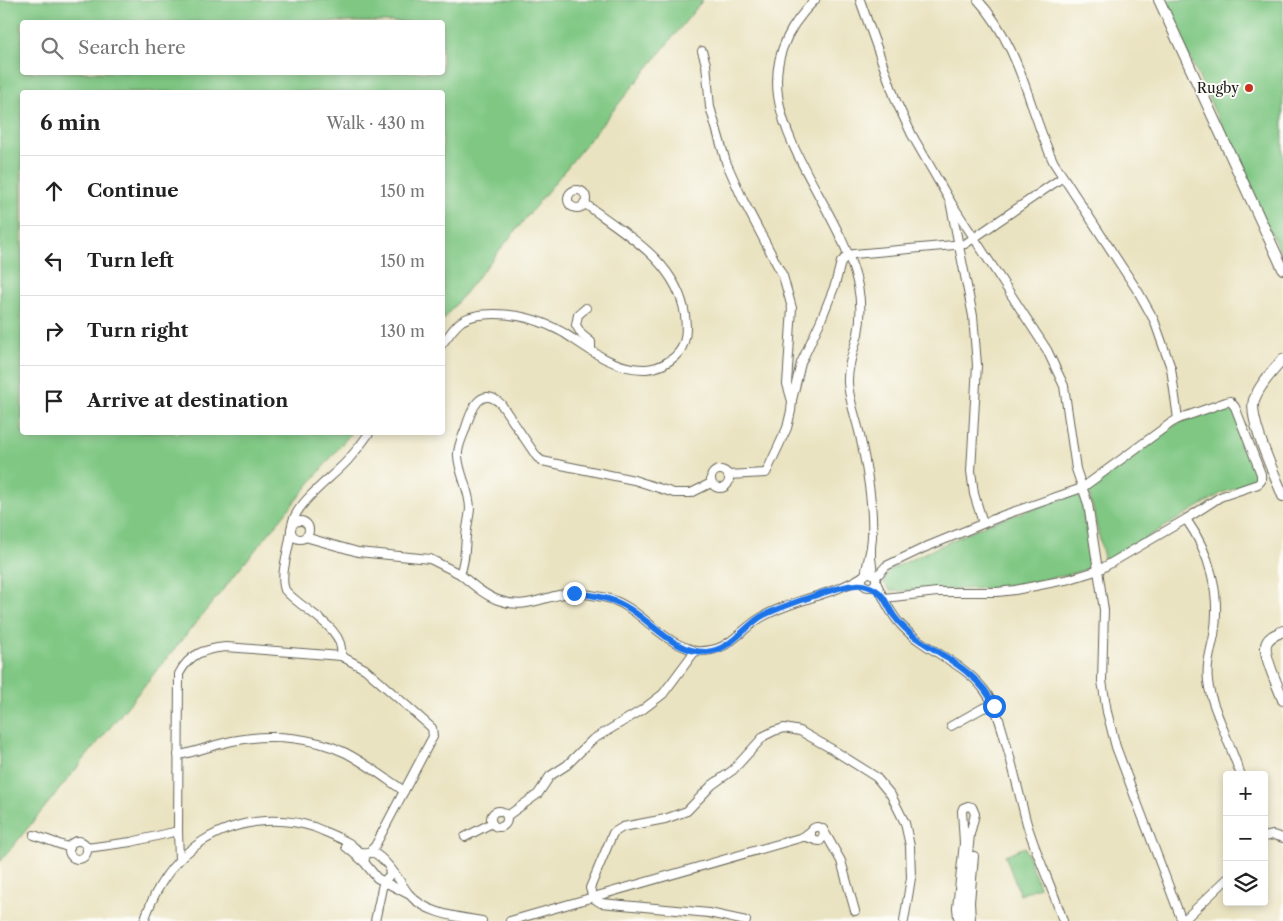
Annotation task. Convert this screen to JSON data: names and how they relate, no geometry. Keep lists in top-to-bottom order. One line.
{"places":["Rugby"],"page":{"search":"Search here","heading":["6 min","Walk · 430 m"],"list":[["Continue","150 m"],["Turn left","150 m"],["Turn right","130 m"],"Arrive at destination"],"map_buttons":["+","−"]}}
